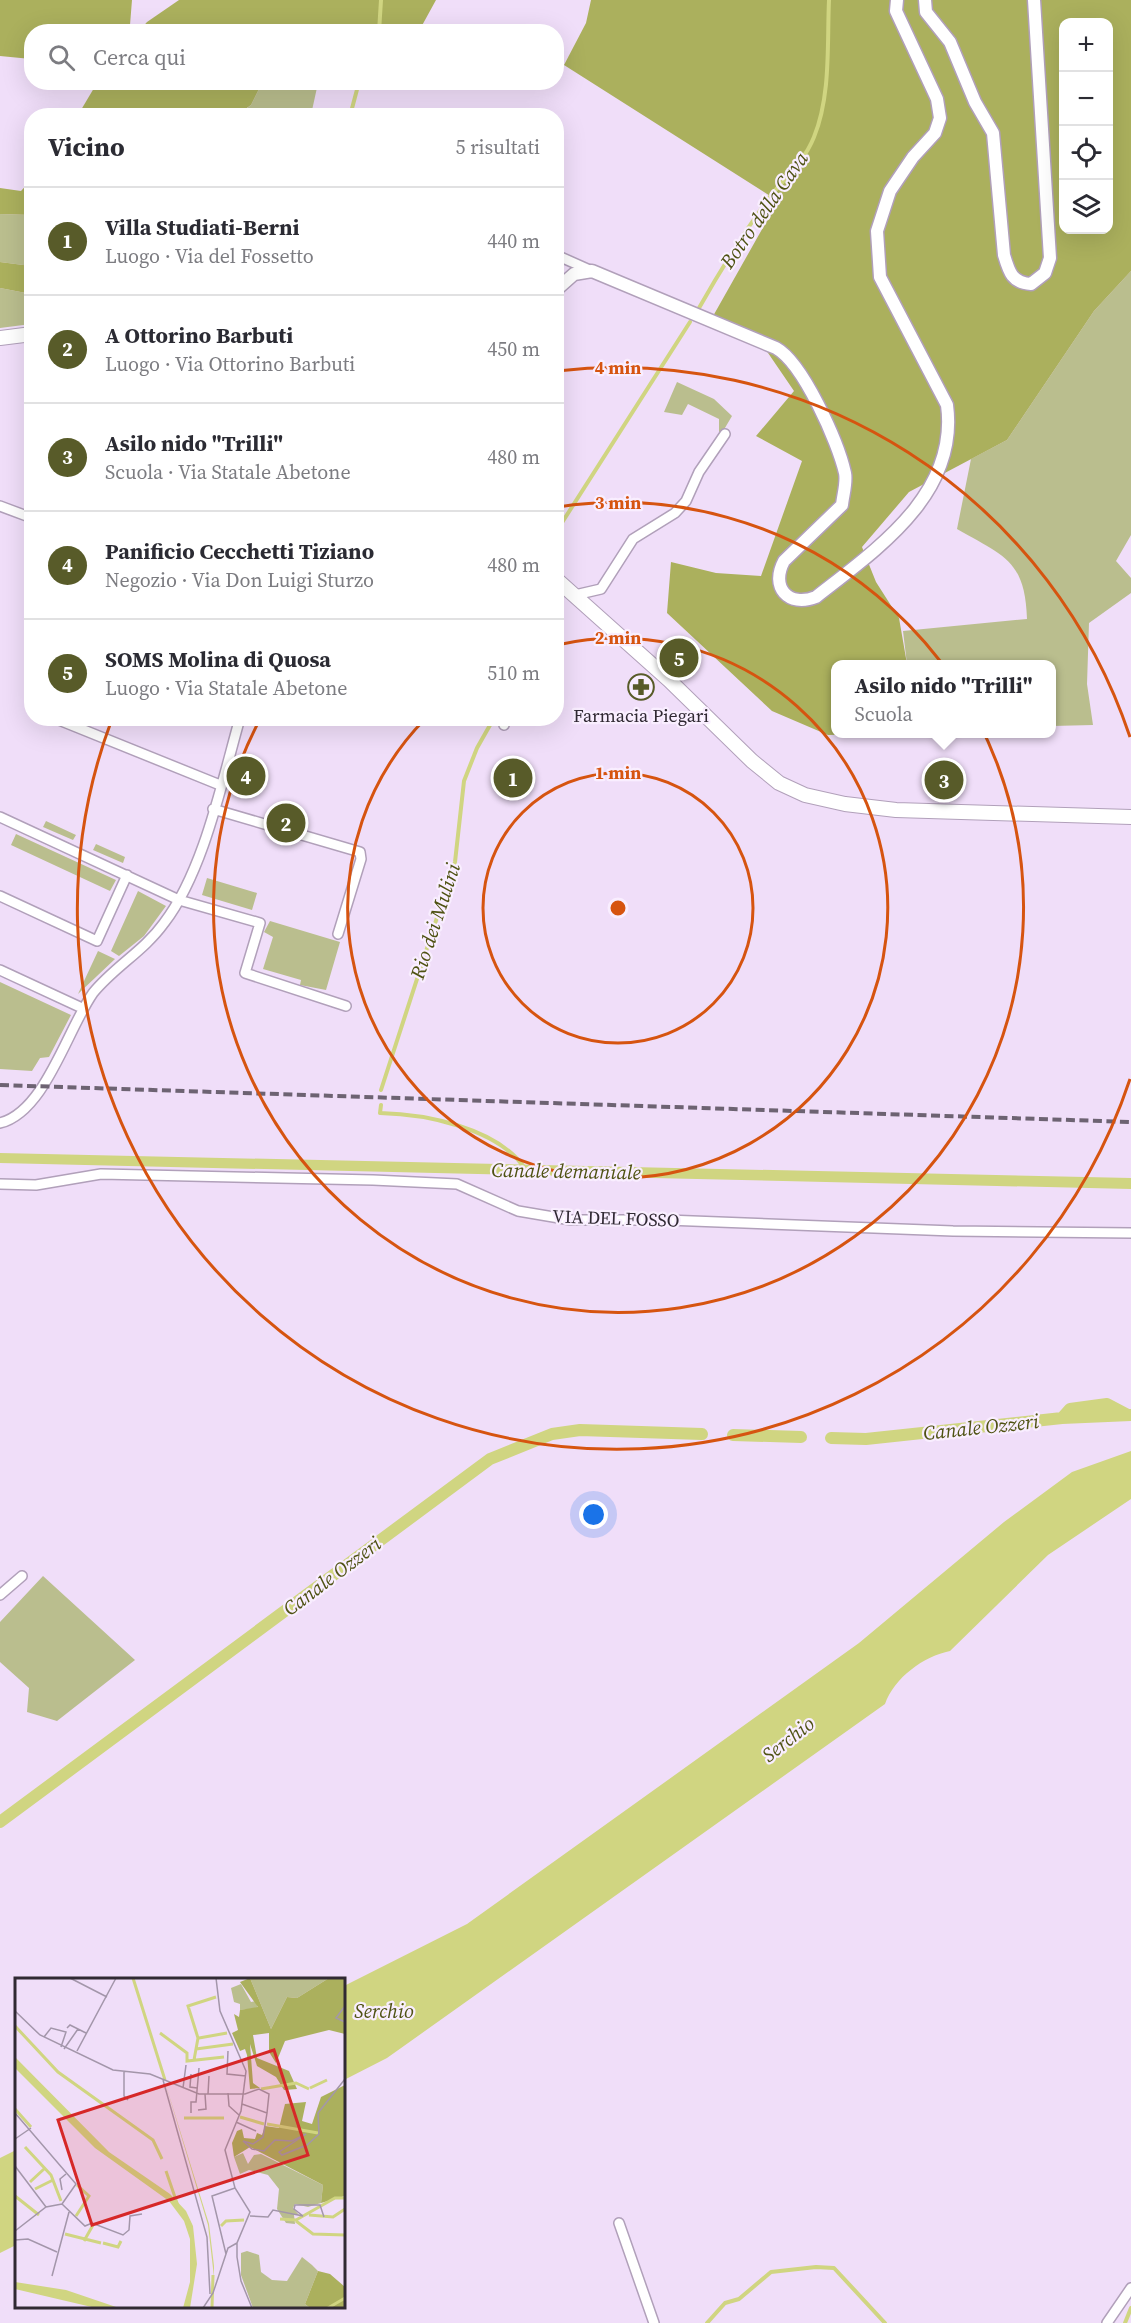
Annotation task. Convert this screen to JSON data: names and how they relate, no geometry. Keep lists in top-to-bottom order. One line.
{"streets":{"street":["VIA DEL FOSSO"]},"water":["Botro della Cava","Rio dei Mulini","Canale demaniale","Canale Ozzeri","Serchio"],"places":{"pharmacy":["Farmacia Piegari"]},"page":{"map_buttons":["+","−"],"search":"Cerca qui","heading":["Vicino","5 risultati"],"list":[{"mark":"1","name":"Villa Studiati-Berni","note":"Luogo · Via del Fossetto","value":"440 m"},{"mark":"2","name":"A Ottorino Barbuti","note":"Luogo · Via Ottorino Barbuti","value":"450 m"},{"mark":"3","name":"Asilo nido \"Trilli\"","note":"Scuola · Via Statale Abetone","value":"480 m"},{"mark":"4","name":"Panificio Cecchetti Tiziano","note":"Negozio · Via Don Luigi Sturzo","value":"480 m"},{"mark":"5","name":"SOMS Molina di Quosa","note":"Luogo · Via Statale Abetone","value":"510 m"}],"pins":["5","4","1","3","2"],"popup":["Asilo nido \"Trilli\"","Scuola"]},"rings":["4 min","3 min","2 min","1 min"]}
